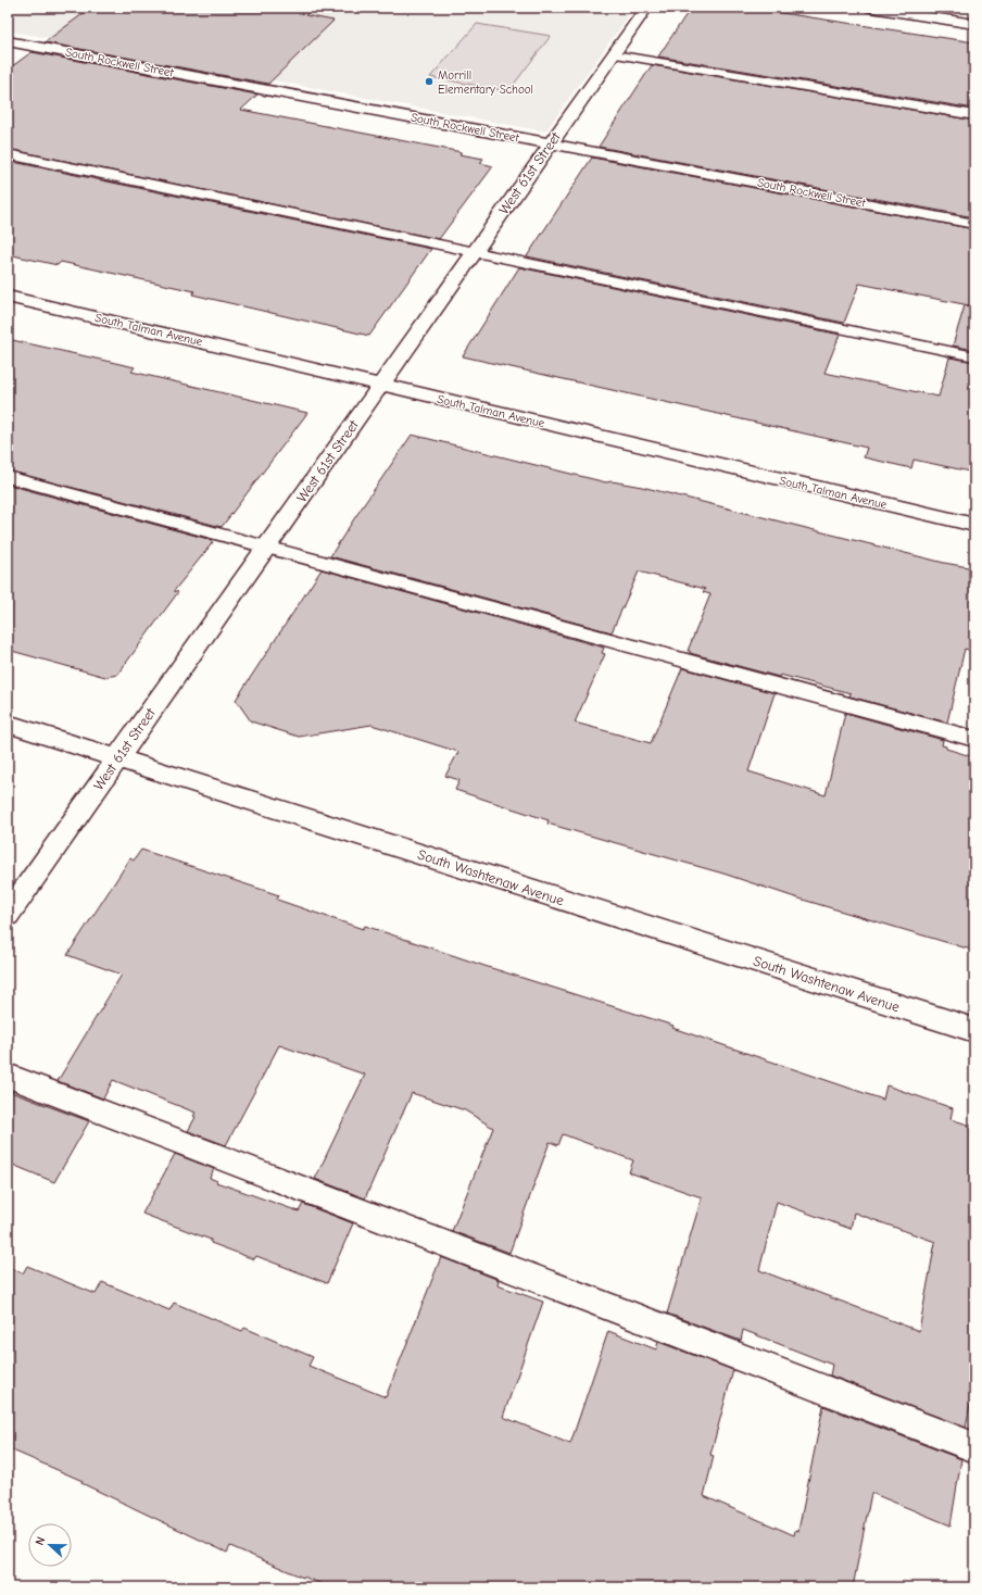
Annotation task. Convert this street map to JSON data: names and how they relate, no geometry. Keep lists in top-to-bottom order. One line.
{"streets":{"street":["South Rockwell Street","West 61st Street","South Talman Avenue","South Washtenaw Avenue"]},"crossings":[["South Rockwell Street","West 61st Street"],["West 61st Street","South Talman Avenue"],["West 61st Street","South Washtenaw Avenue"]],"places":["Morrill Elementary School"],"north":"left"}
